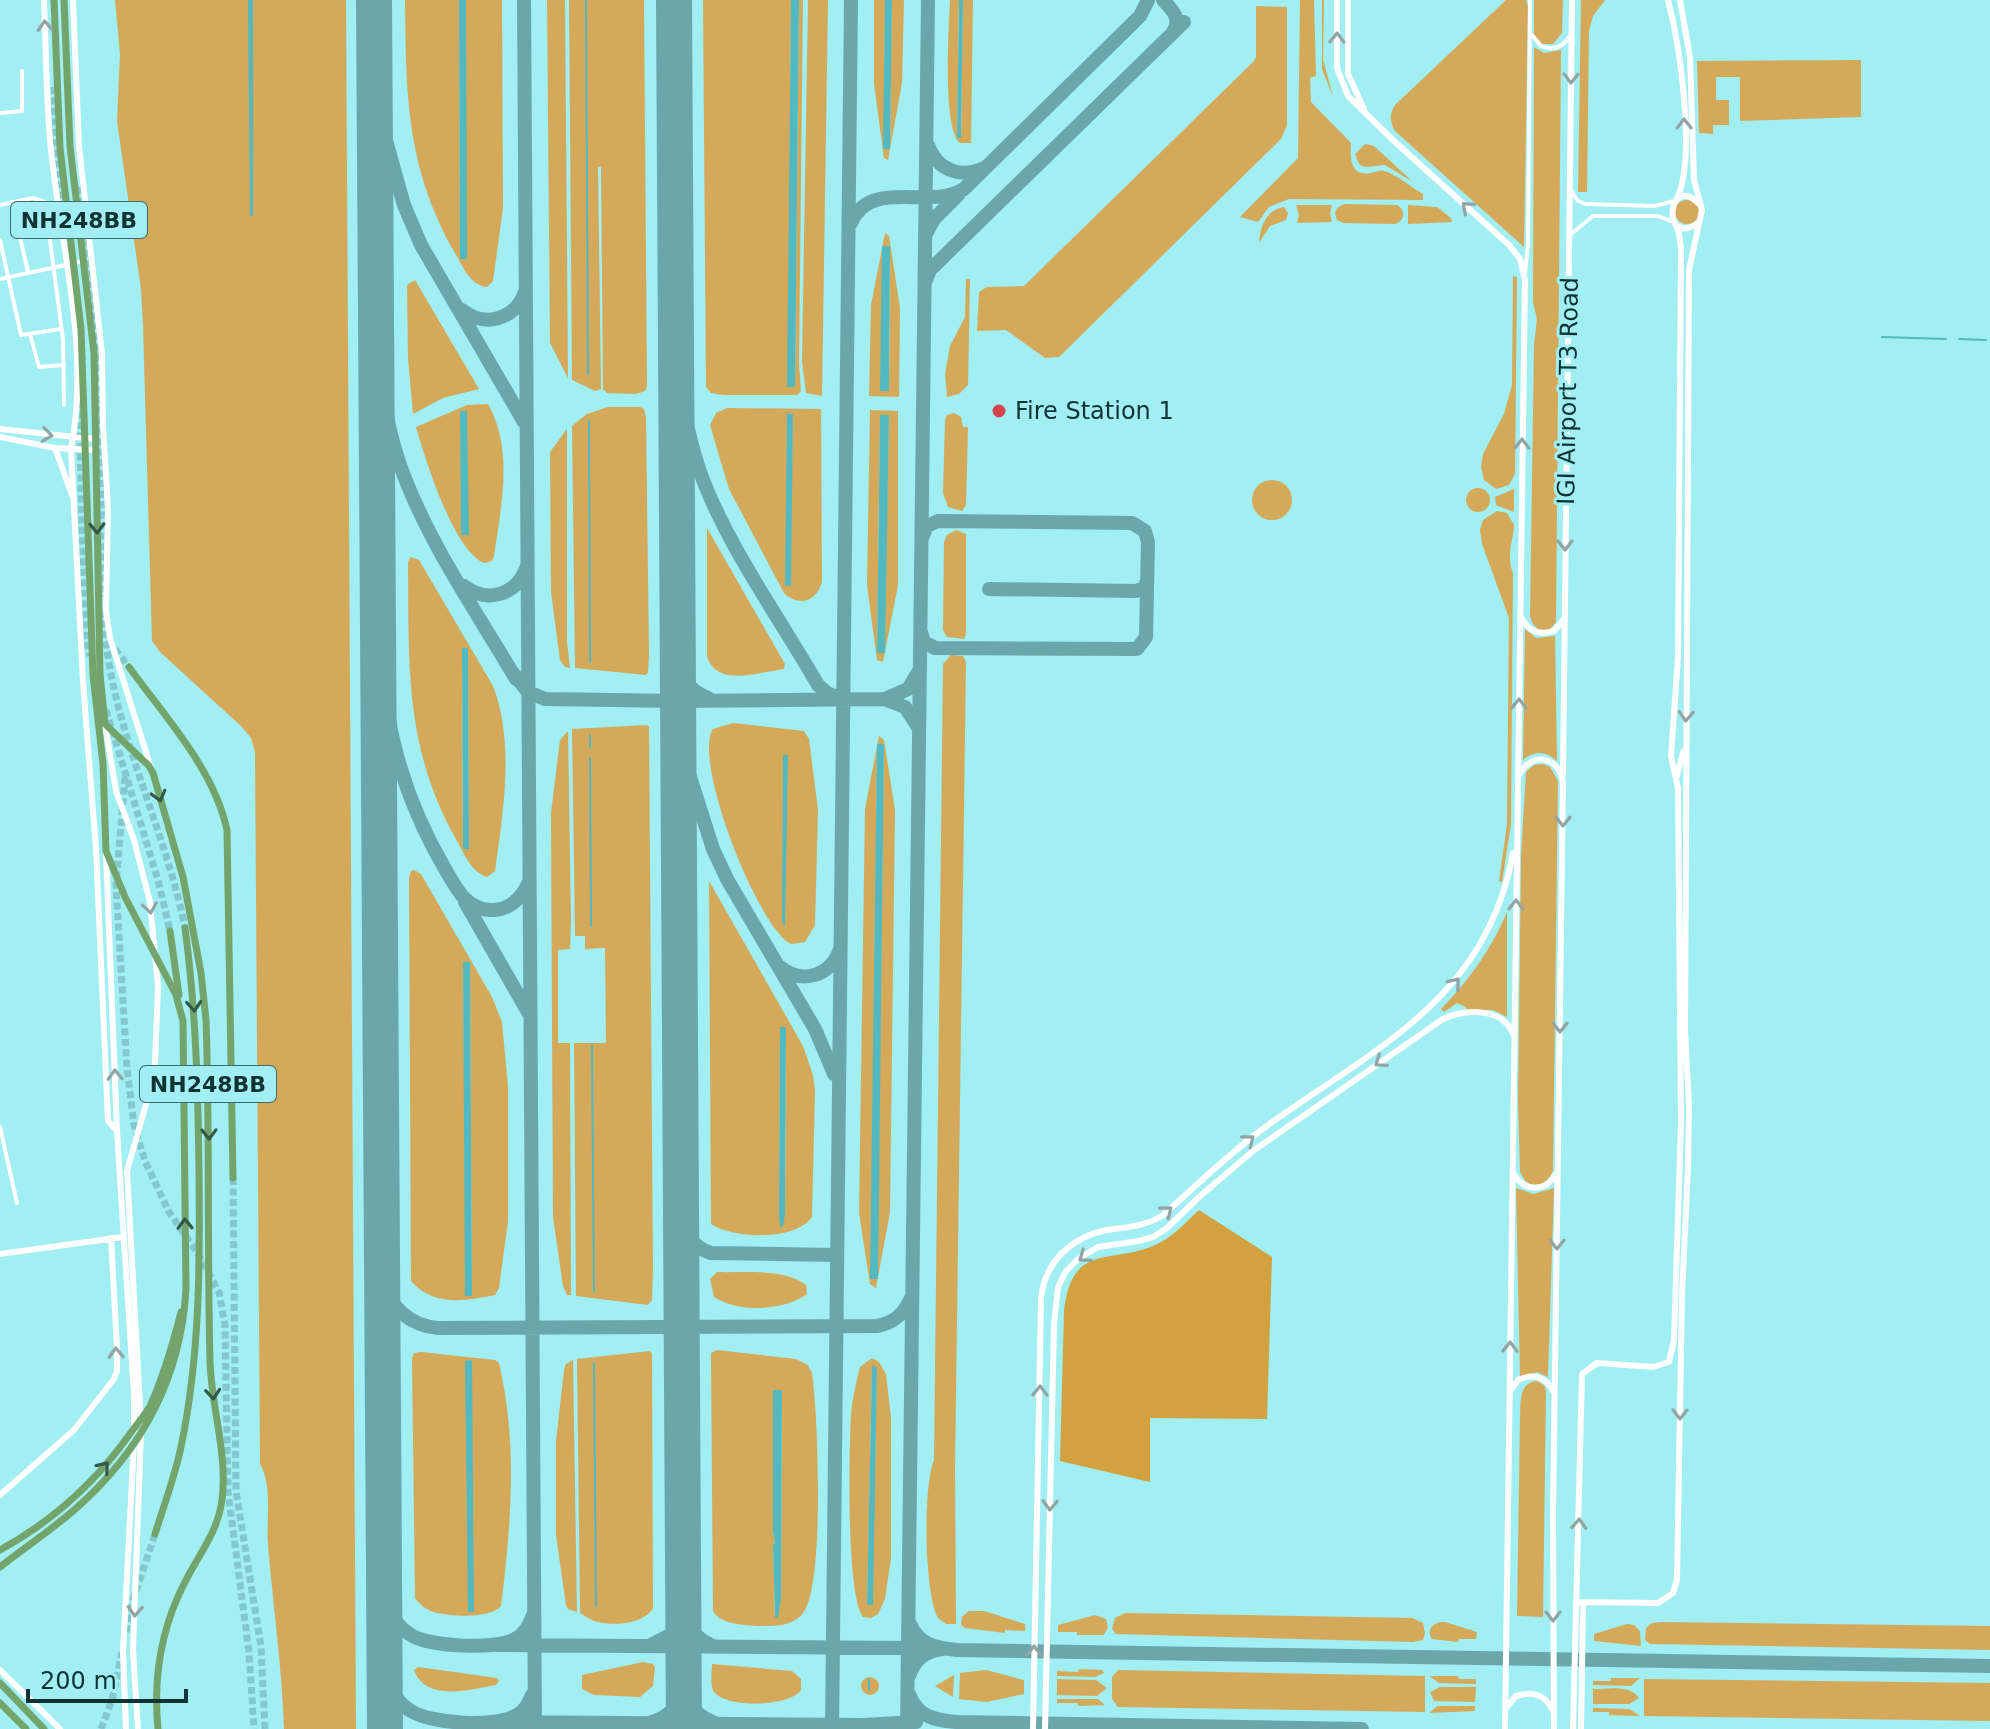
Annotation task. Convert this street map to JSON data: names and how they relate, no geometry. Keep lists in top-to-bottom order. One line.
{"streets":{"highway":["NH248BB"],"main road":["IGI Airport T3 Road"]},"places":["Fire Station 1"],"scale_bar":"200 m"}
